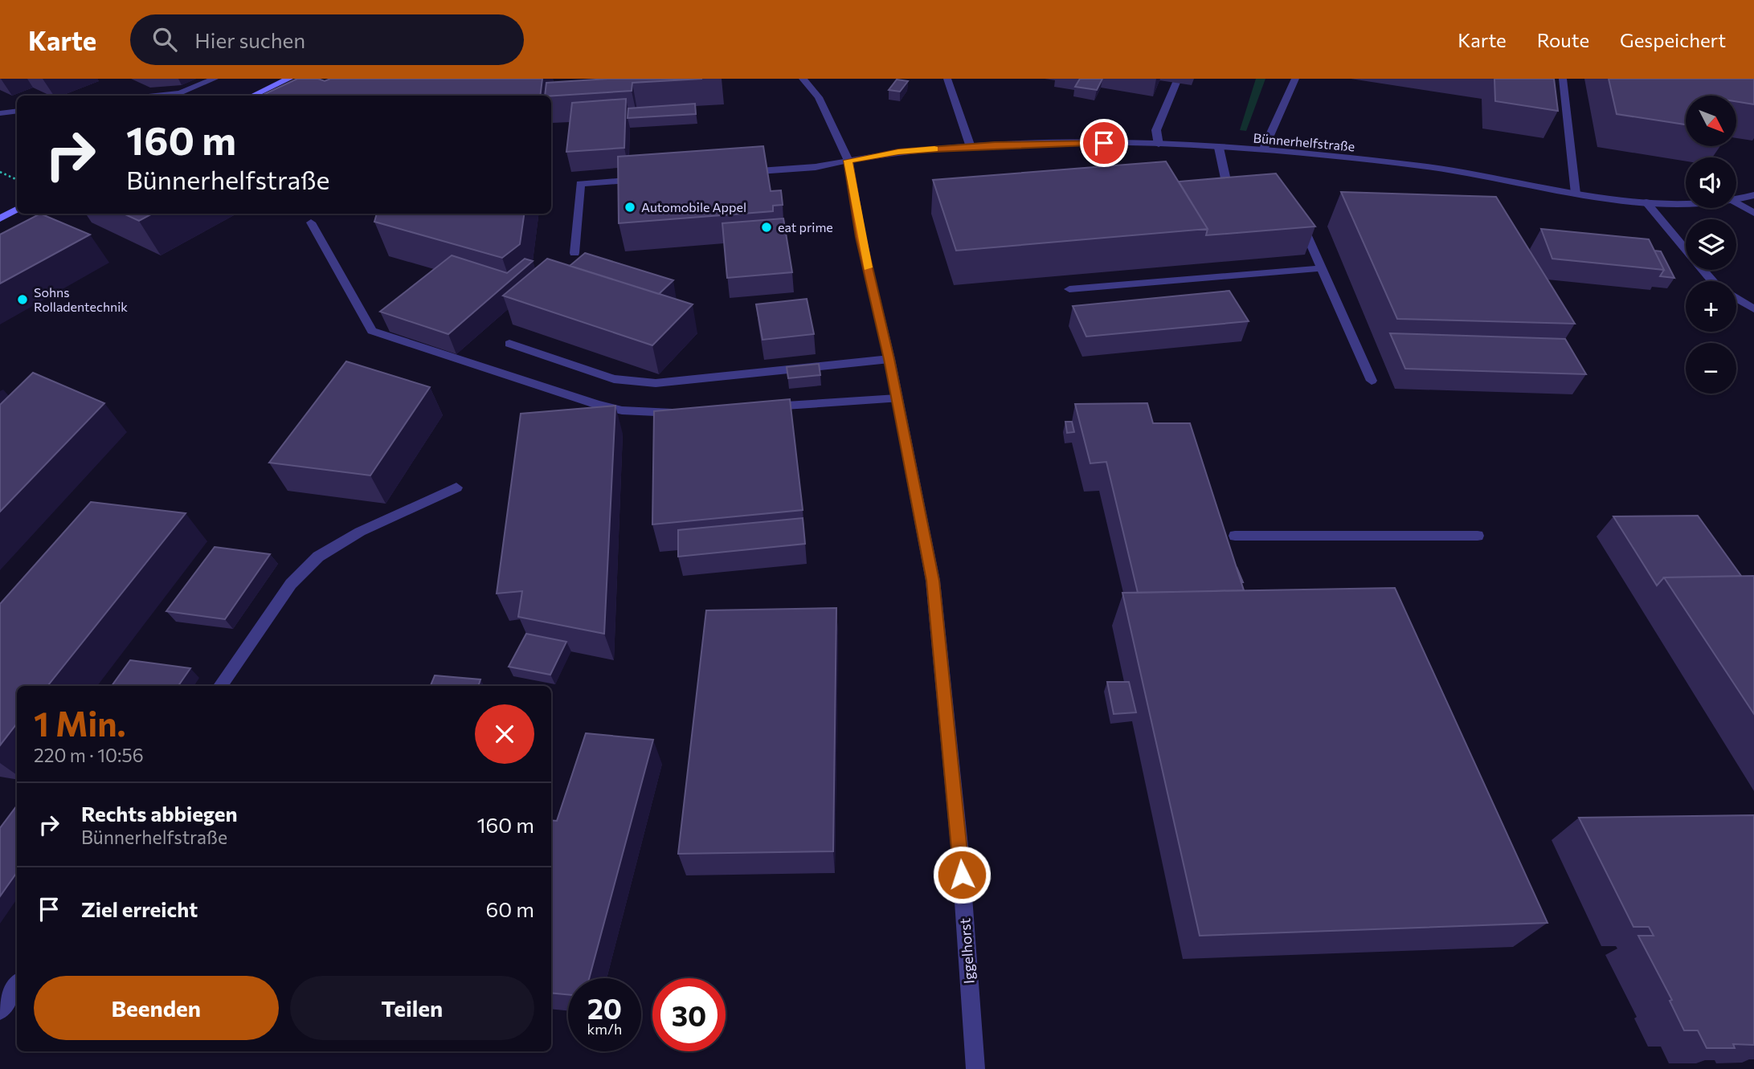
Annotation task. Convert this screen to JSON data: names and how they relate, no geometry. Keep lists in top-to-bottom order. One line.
{"streets":{"street":["Bünnerhelfstraße","Iggelhorst"]},"crossings":[["Bünnerhelfstraße","Iggelhorst"]],"places":["Automobile Appel","eat prime","Sohns Rolladentechnik"],"north":"bottom right","page":{"header":"Karte","search":"Hier suchen","nav":["Karte","Route","Gespeichert"],"map_buttons":["+","−"],"turn":["160 m","Bünnerhelfstraße"],"heading":["1 Min.","220 m · 10:56"],"list":[{"name":"Rechts abbiegen","note":"Bünnerhelfstraße","value":"160 m"},{"name":"Ziel erreicht","value":"60 m"}],"buttons":["Beenden","Teilen"],"speed":"20 km/h","limit":"30"}}
